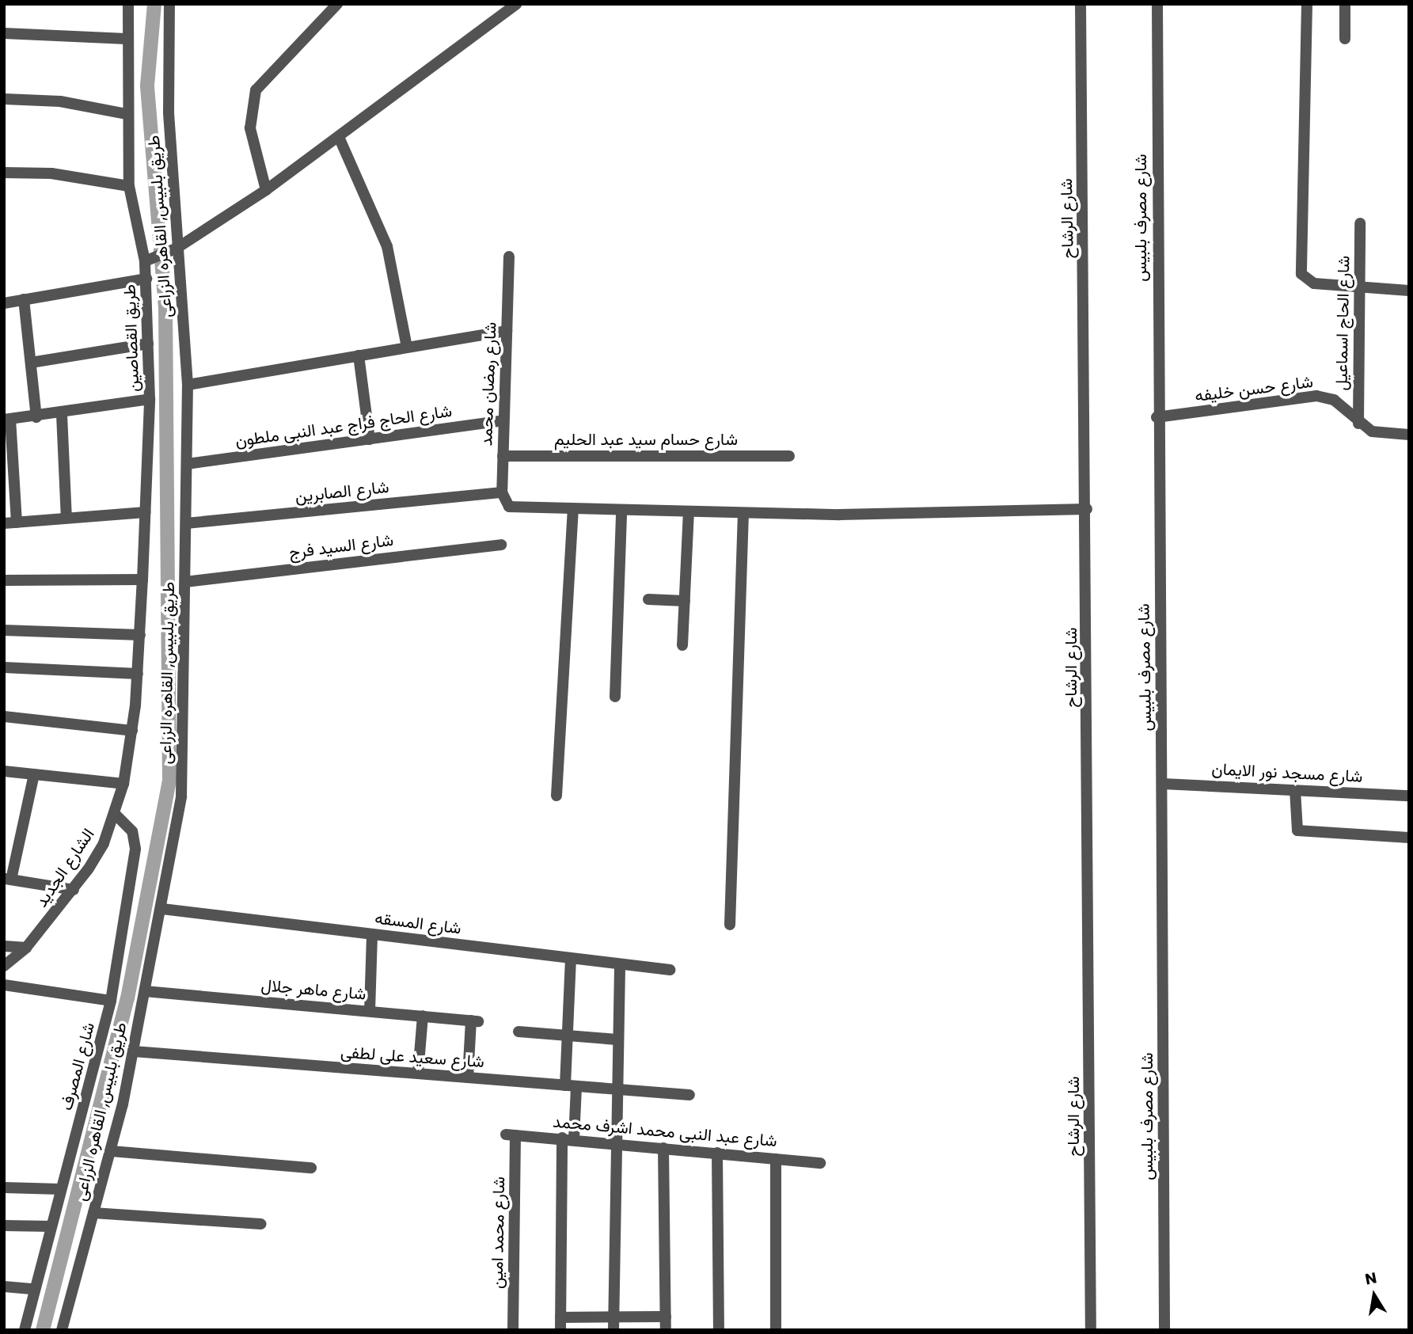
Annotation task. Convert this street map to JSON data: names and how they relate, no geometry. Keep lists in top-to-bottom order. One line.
{"streets":{"street":["شارع مصرف بلبيس","شارع الرشاح","طريق بلبيس, القاهره الزراعى","شارع الحاج اسماعيل","طريق القصاصين","شارع رمضان محمد","شارع حسن خليفه","شارع الحاج فراج عبد النبى ملطون","شارع حسام سيد عبد الحليم","شارع الصابرين","شارع السيد فرج","شارع مسجد نور الايمان","الشارع الجديد","شارع المسقه","شارع ماهر جلال","شارع سعيد على لطفى","شارع المصرف","شارع عبد النبى محمد اشرف محمد","شارع محمد امين"]},"crossings":[["شارع مصرف بلبيس","شارع حسن خليفه"],["شارع مصرف بلبيس","شارع مسجد نور الايمان"],["طريق بلبيس, القاهره الزراعى","شارع الحاج فراج عبد النبى ملطون"],["طريق بلبيس, القاهره الزراعى","شارع الصابرين"],["طريق بلبيس, القاهره الزراعى","شارع السيد فرج"],["طريق بلبيس, القاهره الزراعى","شارع المسقه"],["طريق بلبيس, القاهره الزراعى","شارع ماهر جلال"],["طريق بلبيس, القاهره الزراعى","شارع سعيد على لطفى"],["شارع الحاج اسماعيل","شارع حسن خليفه"],["طريق القصاصين","الشارع الجديد"],["شارع رمضان محمد","شارع الحاج فراج عبد النبى ملطون"],["شارع رمضان محمد","شارع حسام سيد عبد الحليم"],["شارع رمضان محمد","شارع الصابرين"],["الشارع الجديد","شارع المصرف"],["شارع ماهر جلال","شارع سعيد على لطفى"],["شارع عبد النبى محمد اشرف محمد","شارع محمد امين"]],"north":"top"}
